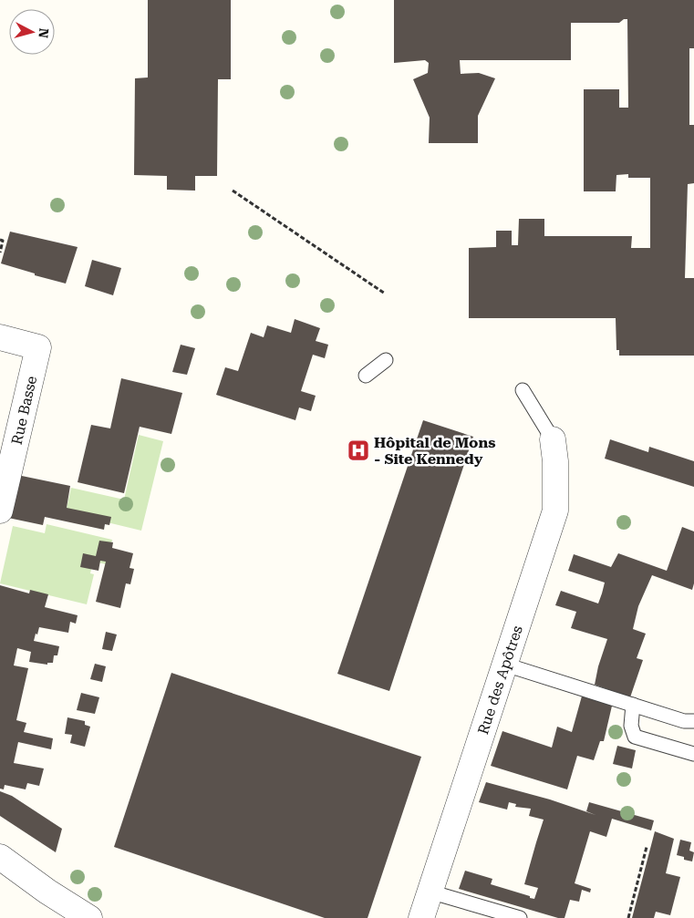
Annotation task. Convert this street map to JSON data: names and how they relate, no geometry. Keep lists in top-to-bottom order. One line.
{"streets":{"street":["Rue Basse","Rue des Apôtres"]},"places":{"hospital":["Hôpital de Mons - Site Kennedy"]},"north":"right"}
